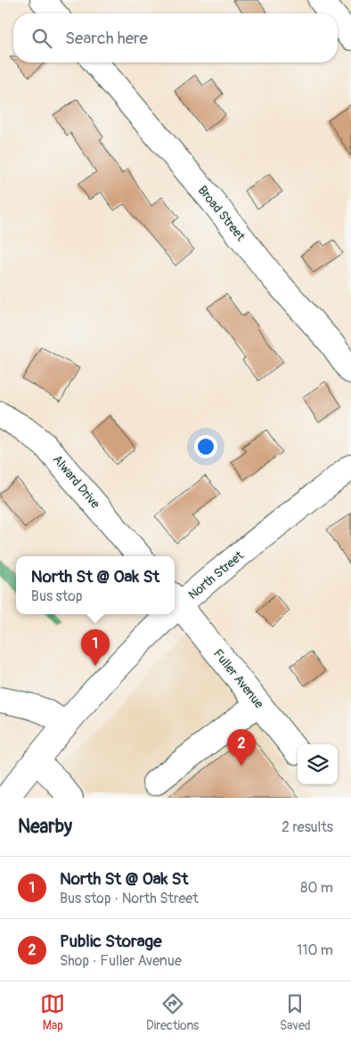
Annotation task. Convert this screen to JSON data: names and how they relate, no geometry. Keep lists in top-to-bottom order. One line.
{"streets":{"street":["Broad Street","Alward Drive","North Street","Fuller Avenue"]},"crossings":[["North Street","Fuller Avenue"]],"page":{"search":"Search here","popup":["North St @ Oak St","Bus stop"],"pins":["1","2"],"heading":["Nearby","2 results"],"list":[{"mark":"1","name":"North St @ Oak St","note":"Bus stop · North Street","value":"80 m"},{"mark":"2","name":"Public Storage","note":"Shop · Fuller Avenue","value":"110 m"}],"nav":["Map","Directions","Saved"]}}
